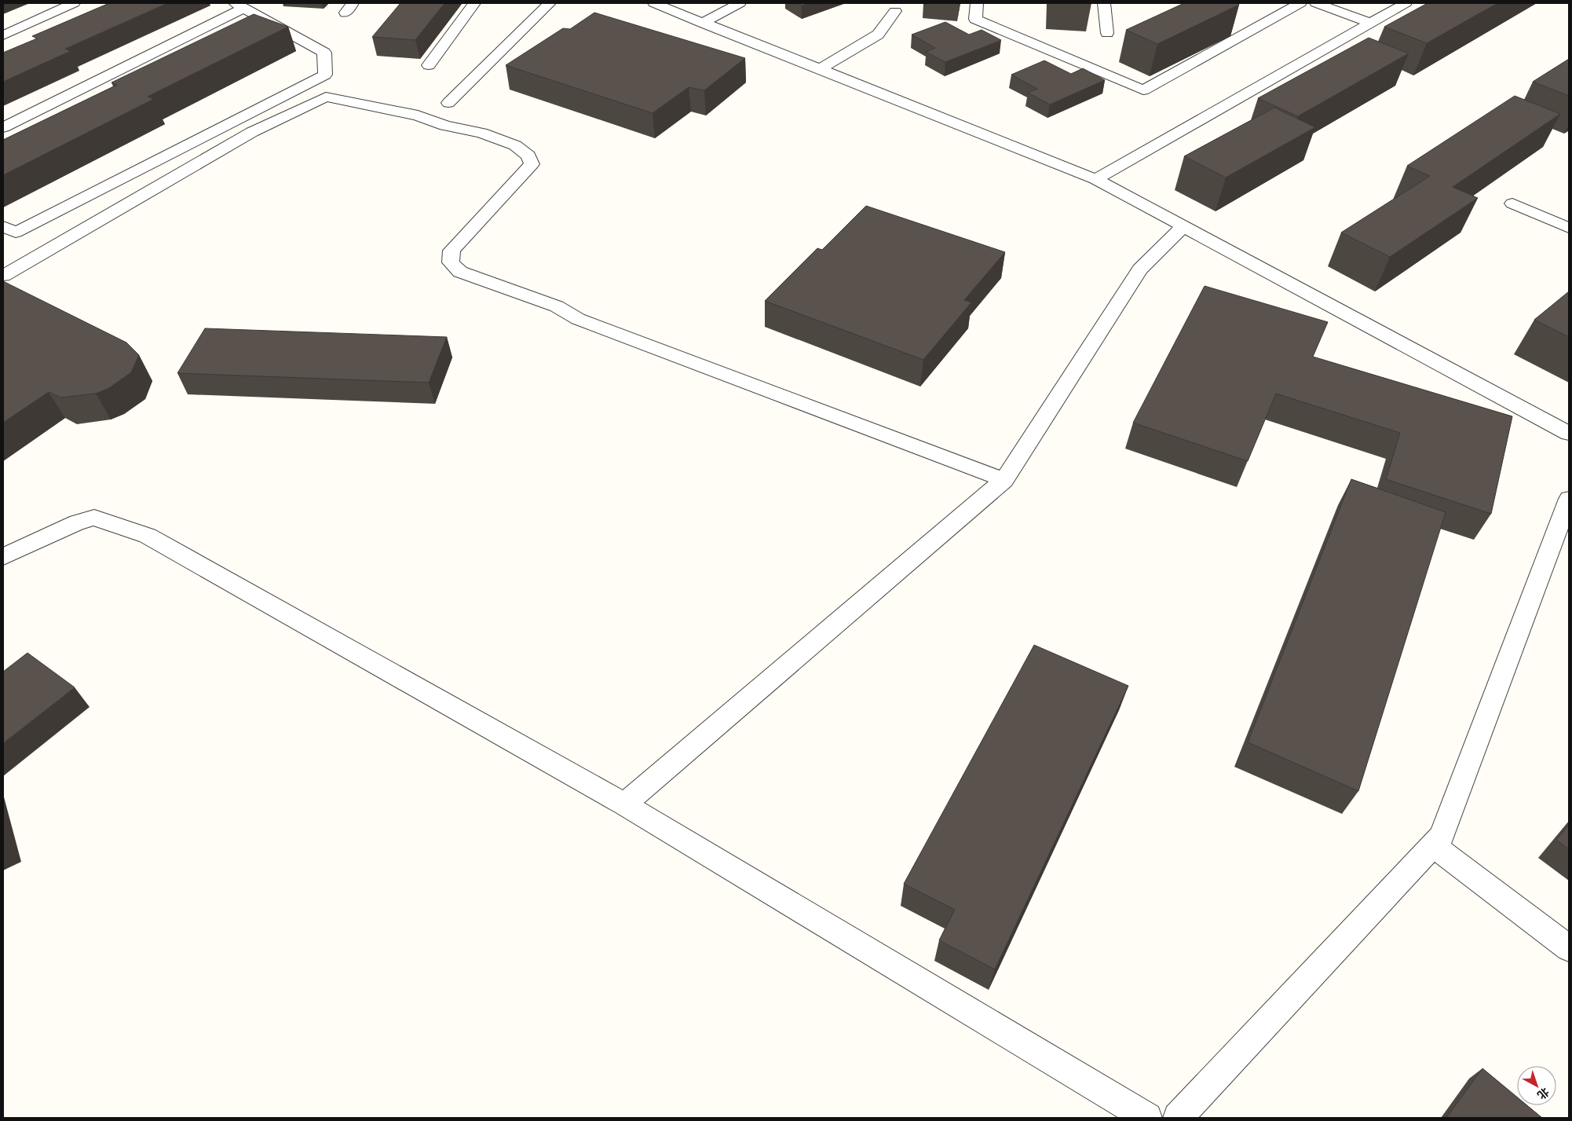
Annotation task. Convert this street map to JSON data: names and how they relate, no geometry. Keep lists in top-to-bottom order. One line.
{"north":"bottom right"}
